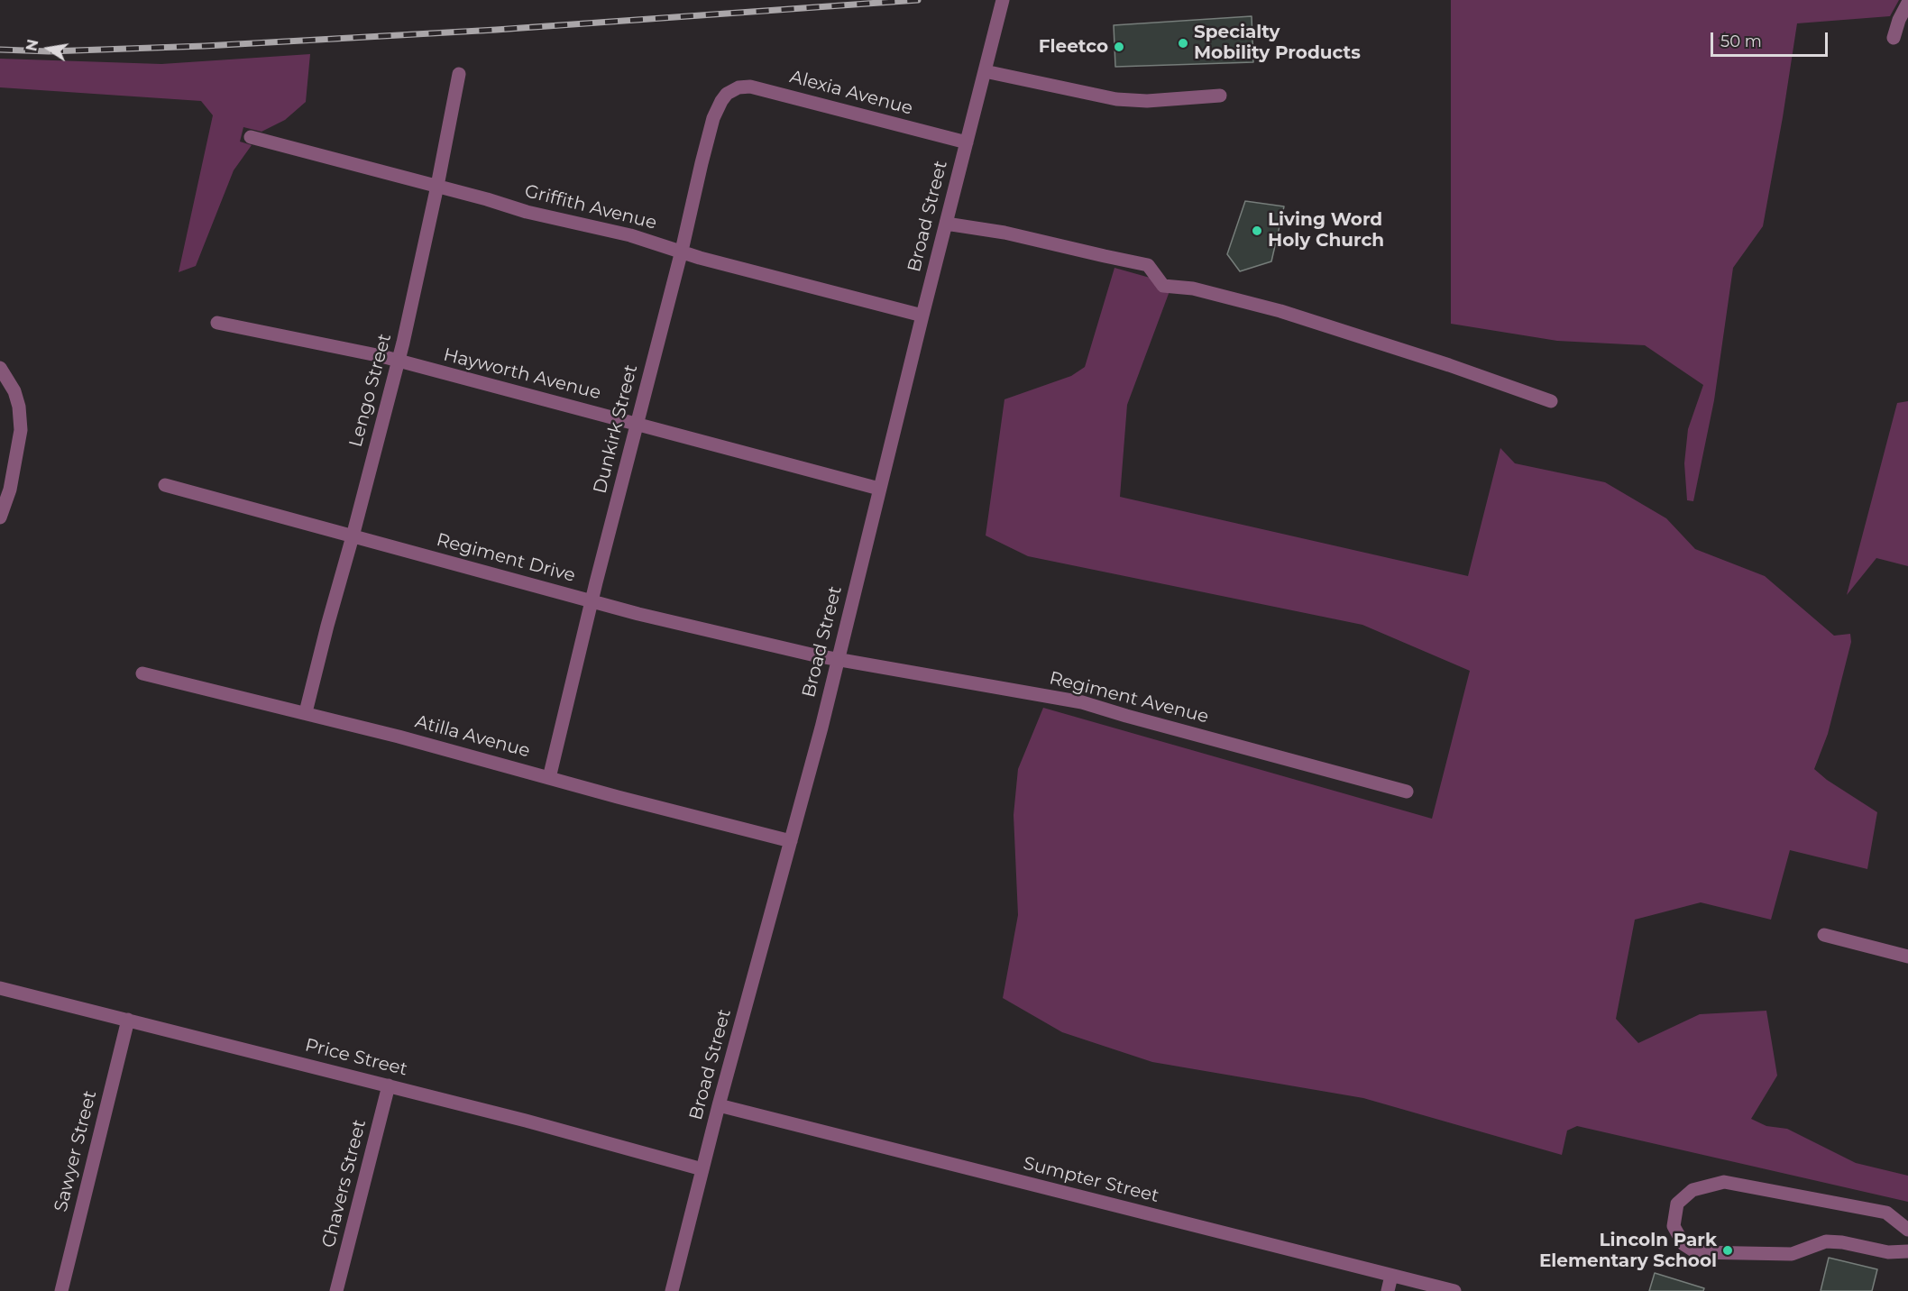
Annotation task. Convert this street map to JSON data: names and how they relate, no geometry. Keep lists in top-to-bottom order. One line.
{"streets":{"street":["Alexia Avenue","Griffith Avenue","Broad Street","Hayworth Avenue","Lengo Street","Dunkirk Street","Regiment Drive","Regiment Avenue","Atilla Avenue","Price Street","Sawyer Street","Sumpter Street","Chavers Street"]},"crossings":[["Alexia Avenue","Broad Street"],["Alexia Avenue","Dunkirk Street"],["Griffith Avenue","Broad Street"],["Griffith Avenue","Lengo Street"],["Griffith Avenue","Dunkirk Street"],["Broad Street","Hayworth Avenue"],["Broad Street","Regiment Drive"],["Broad Street","Regiment Avenue"],["Broad Street","Atilla Avenue"],["Broad Street","Price Street"],["Broad Street","Sumpter Street"],["Hayworth Avenue","Lengo Street"],["Hayworth Avenue","Dunkirk Street"],["Lengo Street","Regiment Drive"],["Lengo Street","Atilla Avenue"],["Dunkirk Street","Regiment Drive"],["Dunkirk Street","Atilla Avenue"],["Regiment Drive","Regiment Avenue"],["Price Street","Sawyer Street"],["Price Street","Chavers Street"]],"places":["Specialty Mobility Products","Fleetco","Living Word Holy Church","Lincoln Park Elementary School"],"scale_bar":"50 m","north":"left"}
